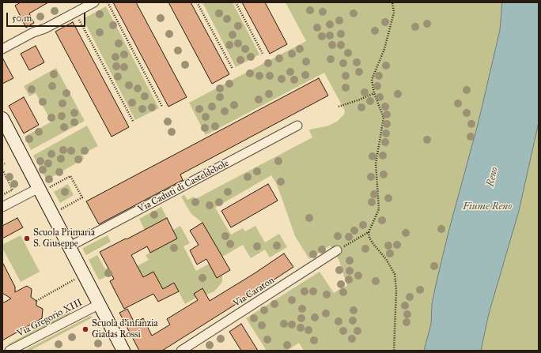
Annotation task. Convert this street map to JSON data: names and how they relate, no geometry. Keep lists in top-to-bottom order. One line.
{"streets":{"street":["Via Caduti di Casteldebole","Via Caraton","Via Gregorio XIII"]},"water":["Reno","Fiume Reno"],"places":["Scuola Primaria S. Giuseppe","Scuola d'infanzia Giadas Rossi"],"scale_bar":"50 m"}
